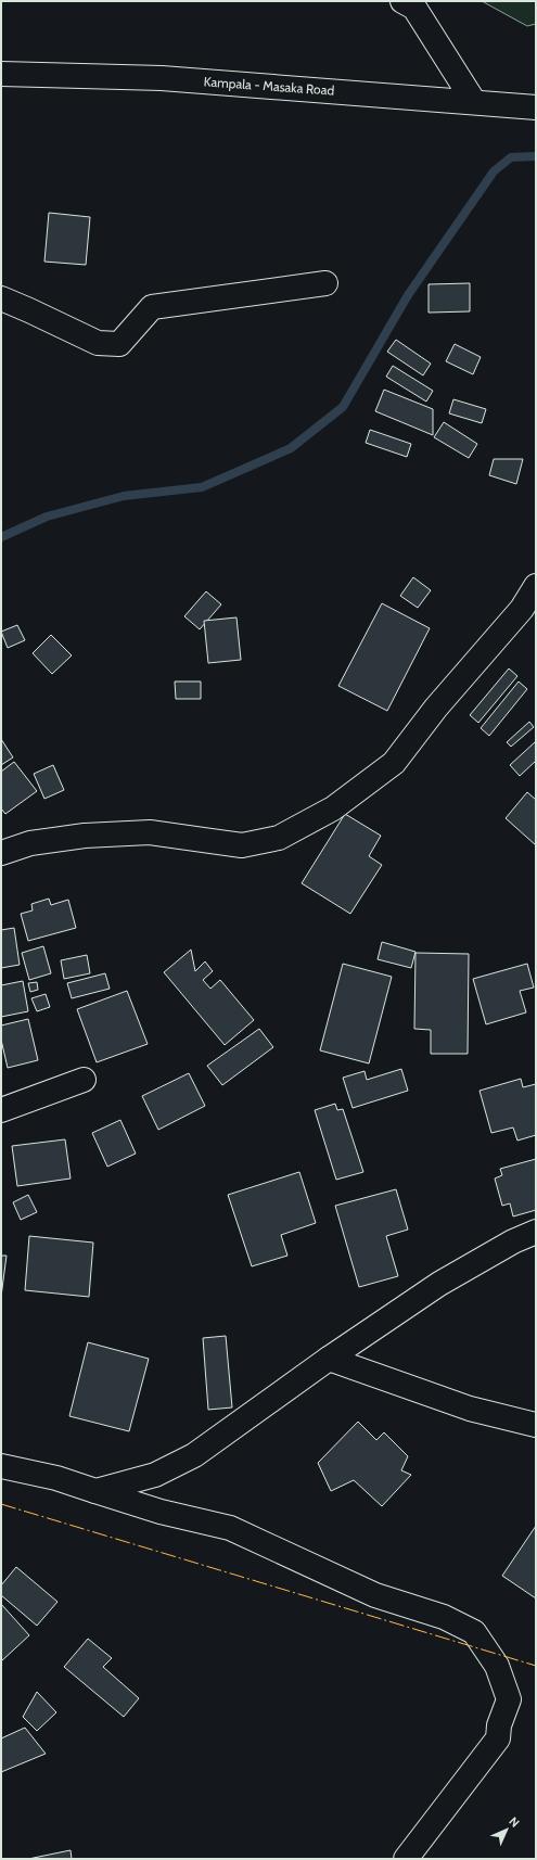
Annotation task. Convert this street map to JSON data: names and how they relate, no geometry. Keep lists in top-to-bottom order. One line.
{"streets":{"street":["Kampala - Masaka Road"]},"north":"top right"}
